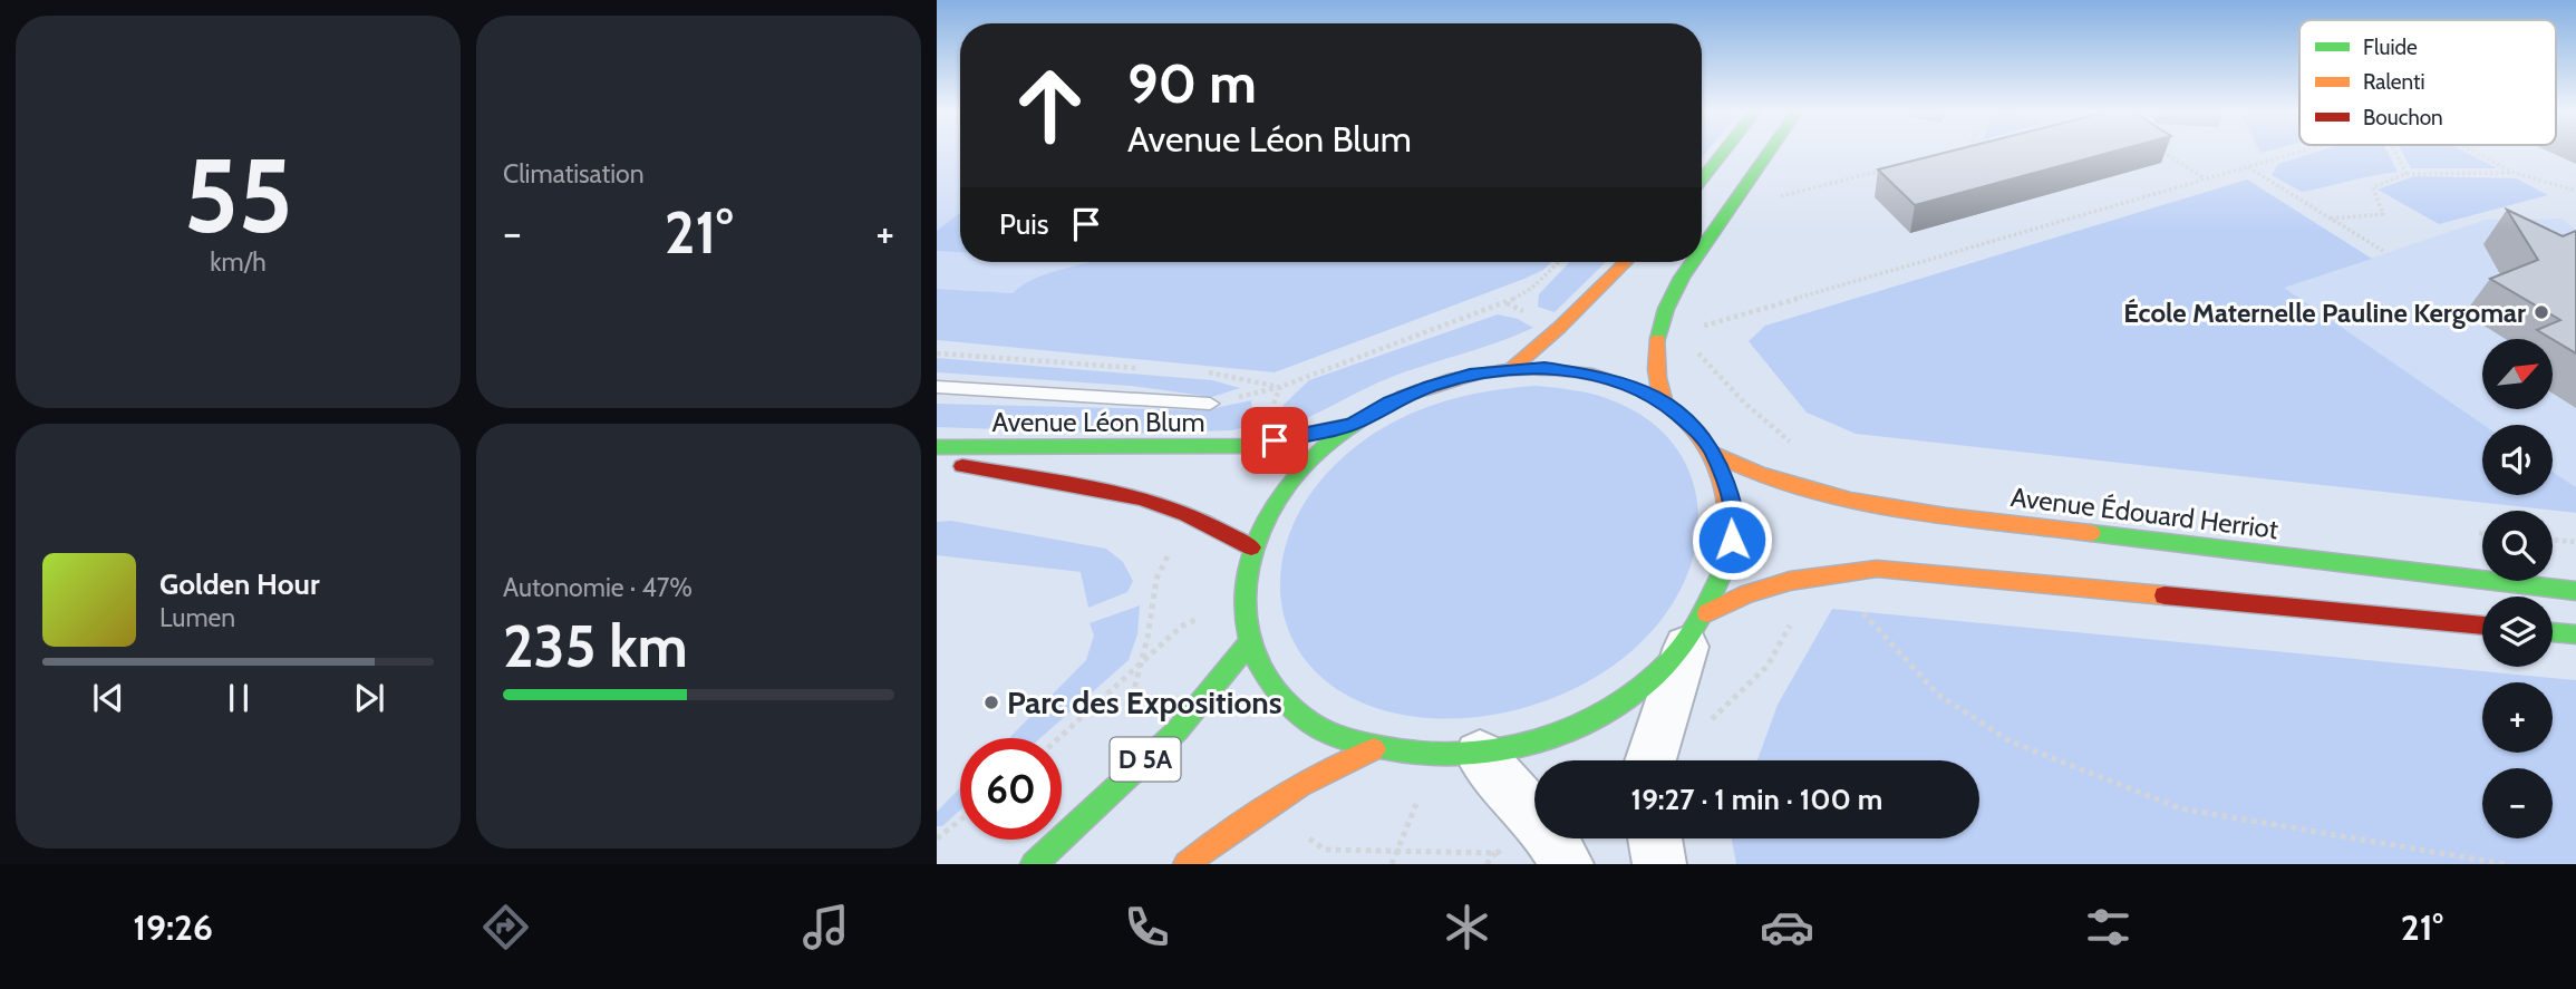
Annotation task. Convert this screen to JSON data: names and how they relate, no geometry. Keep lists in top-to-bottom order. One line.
{"streets":{"main road":["Avenue Léon Blum","Avenue Édouard Herriot","D 5A"]},"places":["École Maternelle Pauline Kergomar","Parc des Expositions"],"legend":["Fluide","Ralenti","Bouchon"],"north":"top right","page":{"tile":[["55","km/h"],"Climatisation",["Autonomie · 47%","235 km"]],"turn":["90 m","Avenue Léon Blum"],"then":"Puis","heat":["−","21°","+"],"map_buttons":["+","−"],"song":["Golden Hour","Lumen"],"limit":"60","trip":"19:27 · 1 min · 100 m","tabs":["19:26","21°"]}}
